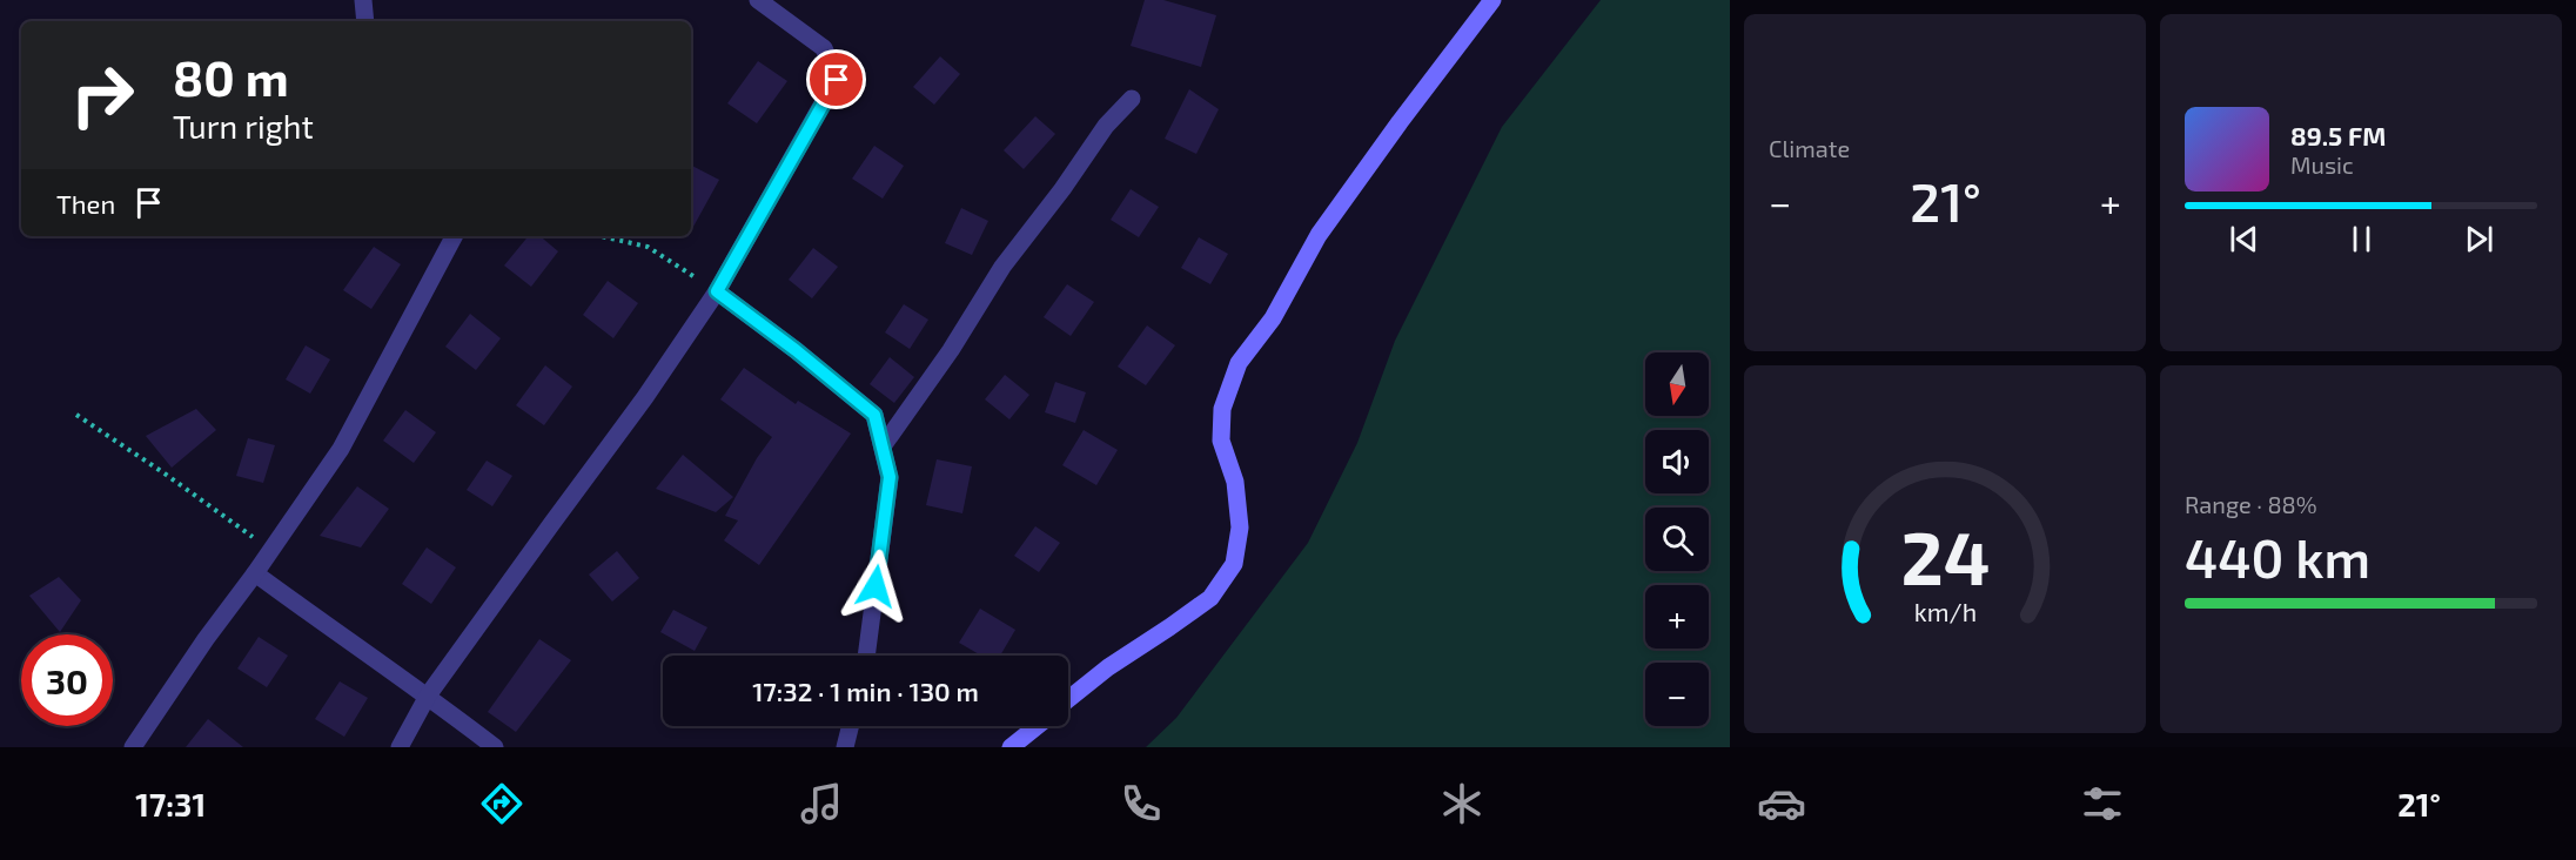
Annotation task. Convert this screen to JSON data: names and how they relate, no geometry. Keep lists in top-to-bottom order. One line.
{"north":"bottom","page":{"tile":["Climate",["Range · 88%","440 km"]],"turn":["80 m","Turn right"],"song":["89.5 FM","Music"],"then":"Then","heat":["−","21°","+"],"map_buttons":["+","−"],"limit":"30","trip":"17:32 · 1 min · 130 m","tabs":["17:31","21°"],"gauge":["24","km/h"]}}
